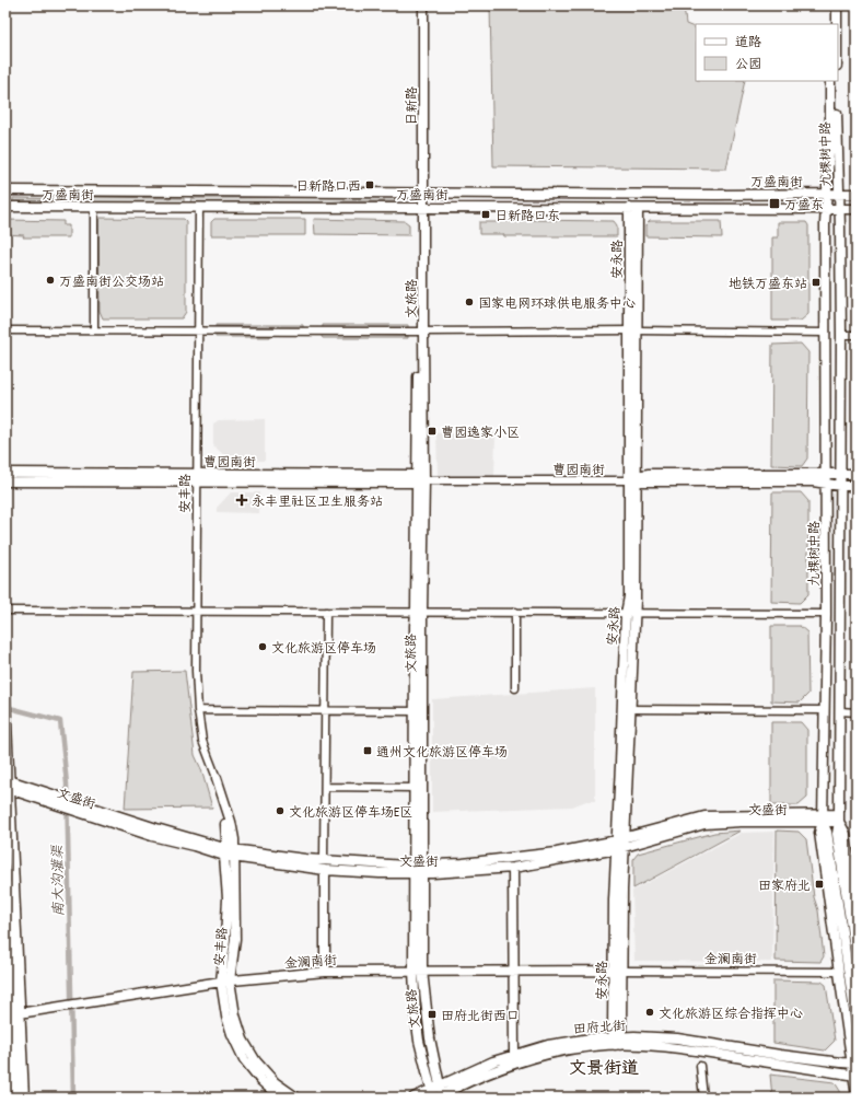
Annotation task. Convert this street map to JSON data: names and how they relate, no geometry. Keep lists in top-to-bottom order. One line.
{"streets":{"main road":["日新路","九棵树中路","万盛南街","安永路","文旅路","曹园南街","安丰路","文盛街","金澜南街","田府北街"]},"crossings":[["日新路","万盛南街"],["日新路","文旅路"],["九棵树中路","万盛南街"],["九棵树中路","曹园南街"],["九棵树中路","文盛街"],["万盛南街","安永路"],["万盛南街","文旅路"],["万盛南街","安丰路"],["安永路","曹园南街"],["安永路","文盛街"],["安永路","金澜南街"],["安永路","田府北街"],["文旅路","曹园南街"],["文旅路","文盛街"],["文旅路","金澜南街"],["文旅路","田府北街"],["曹园南街","安丰路"],["安丰路","文盛街"],["安丰路","金澜南街"]],"districts":["文景街道"],"water":["南大沟灌渠"],"places":{"transit":["日新路口西","万盛东","日新路口东","地铁万盛东站","曹园逸家小区","通州文化旅游区停车场","田家府北","田府北街西口"],"other":["万盛南街公交场站","国家电网环球供电服务中心","文化旅游区停车场","文化旅游区停车场E区","文化旅游区综合指挥中心"],"health":["永丰里社区卫生服务站"]},"legend":["道路","公园"]}
